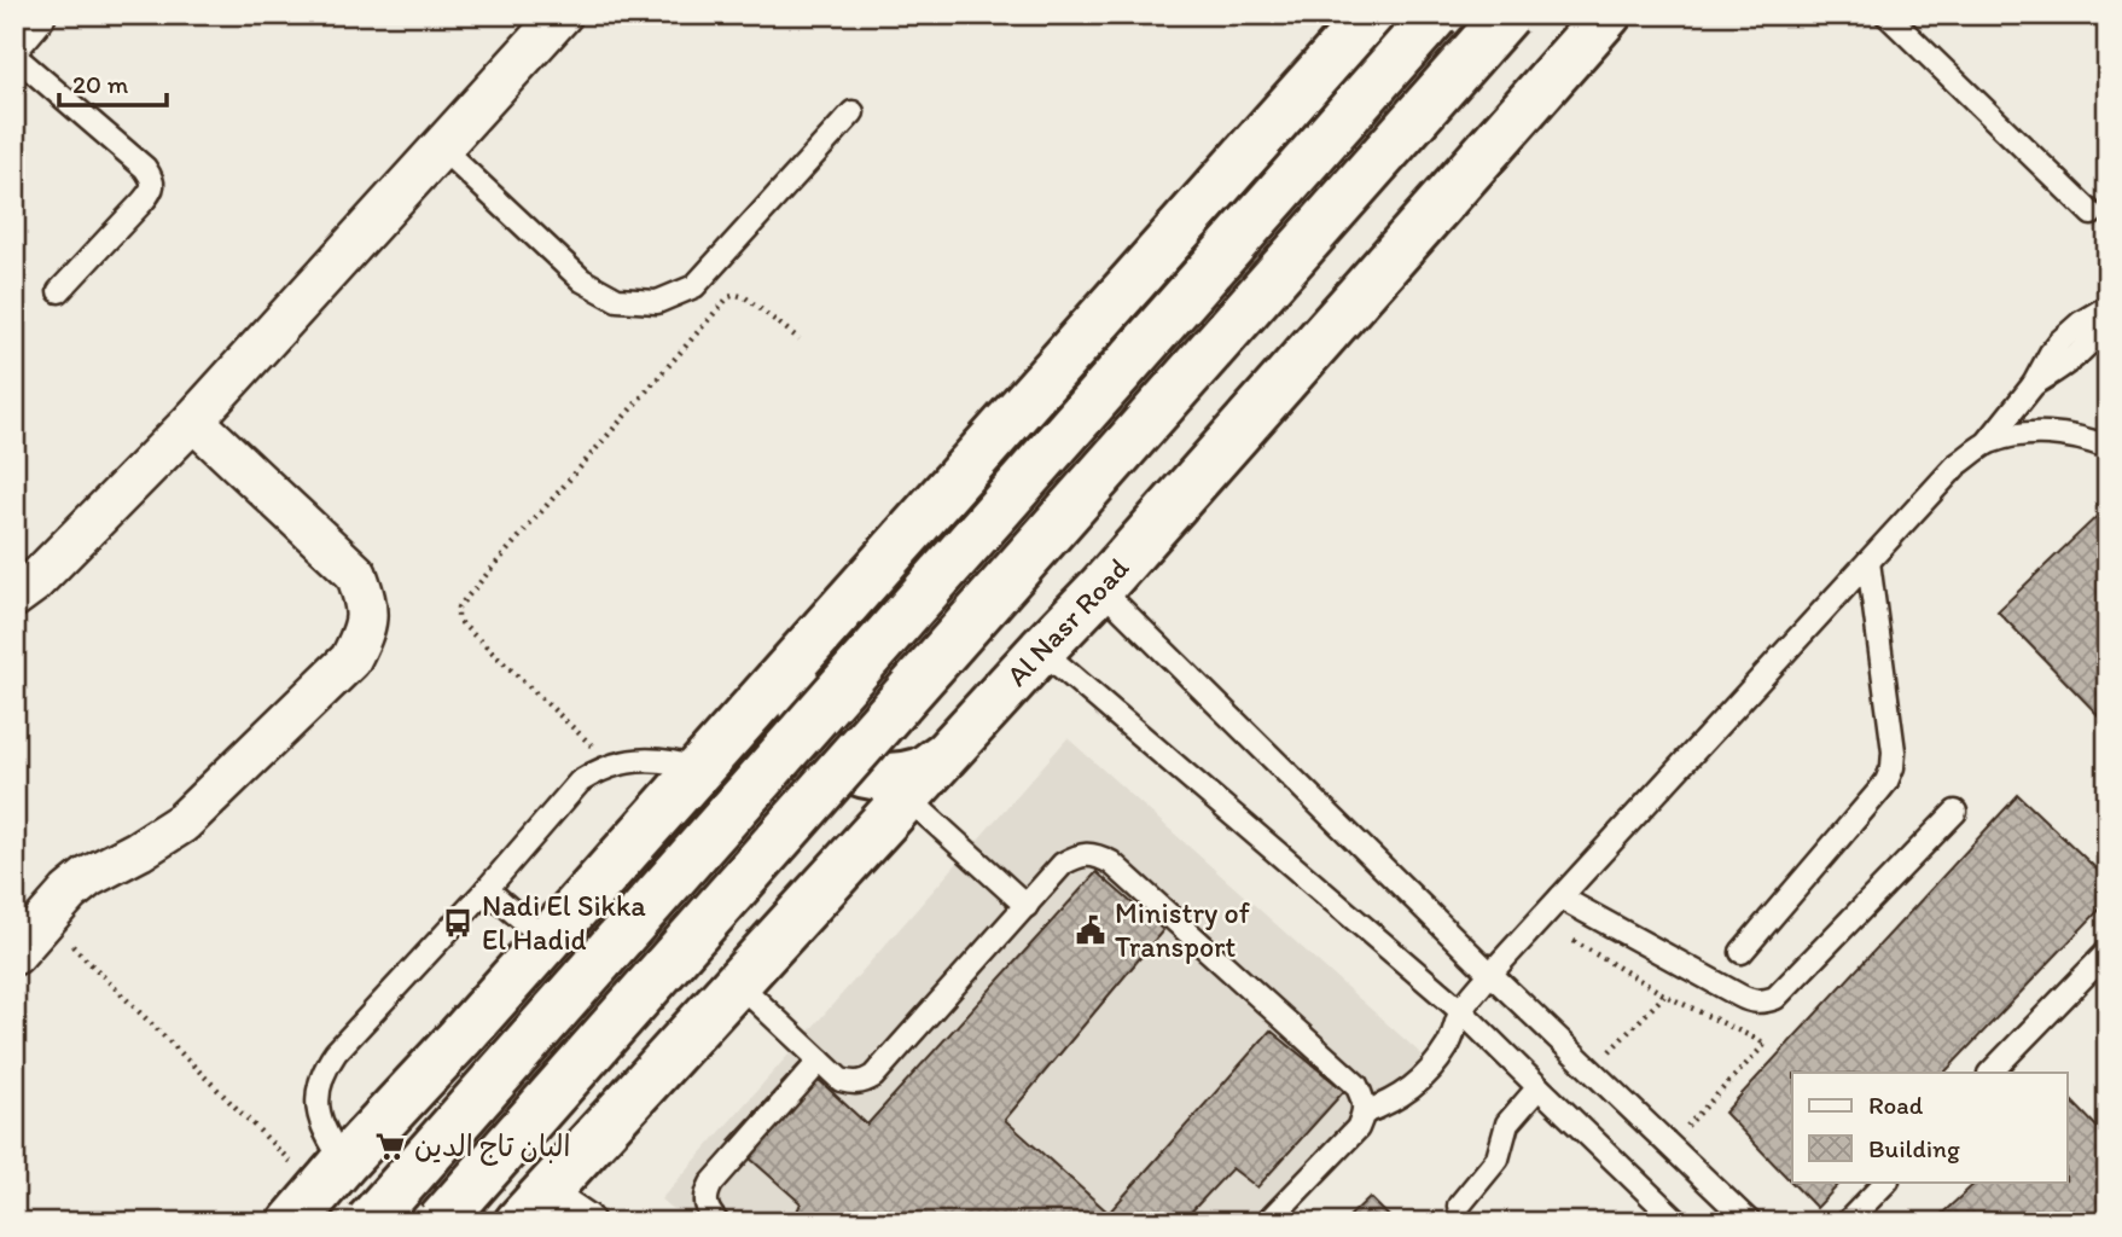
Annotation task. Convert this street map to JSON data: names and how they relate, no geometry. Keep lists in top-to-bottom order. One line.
{"streets":{"highway":["Al Nasr Road"]},"places":{"bus stop":["Nadi El Sikka El Hadid"],"public building":["Ministry of Transport"],"supermarket":["البان تاج الدين"]},"legend":["Road","Building"],"scale_bar":"20 m"}
